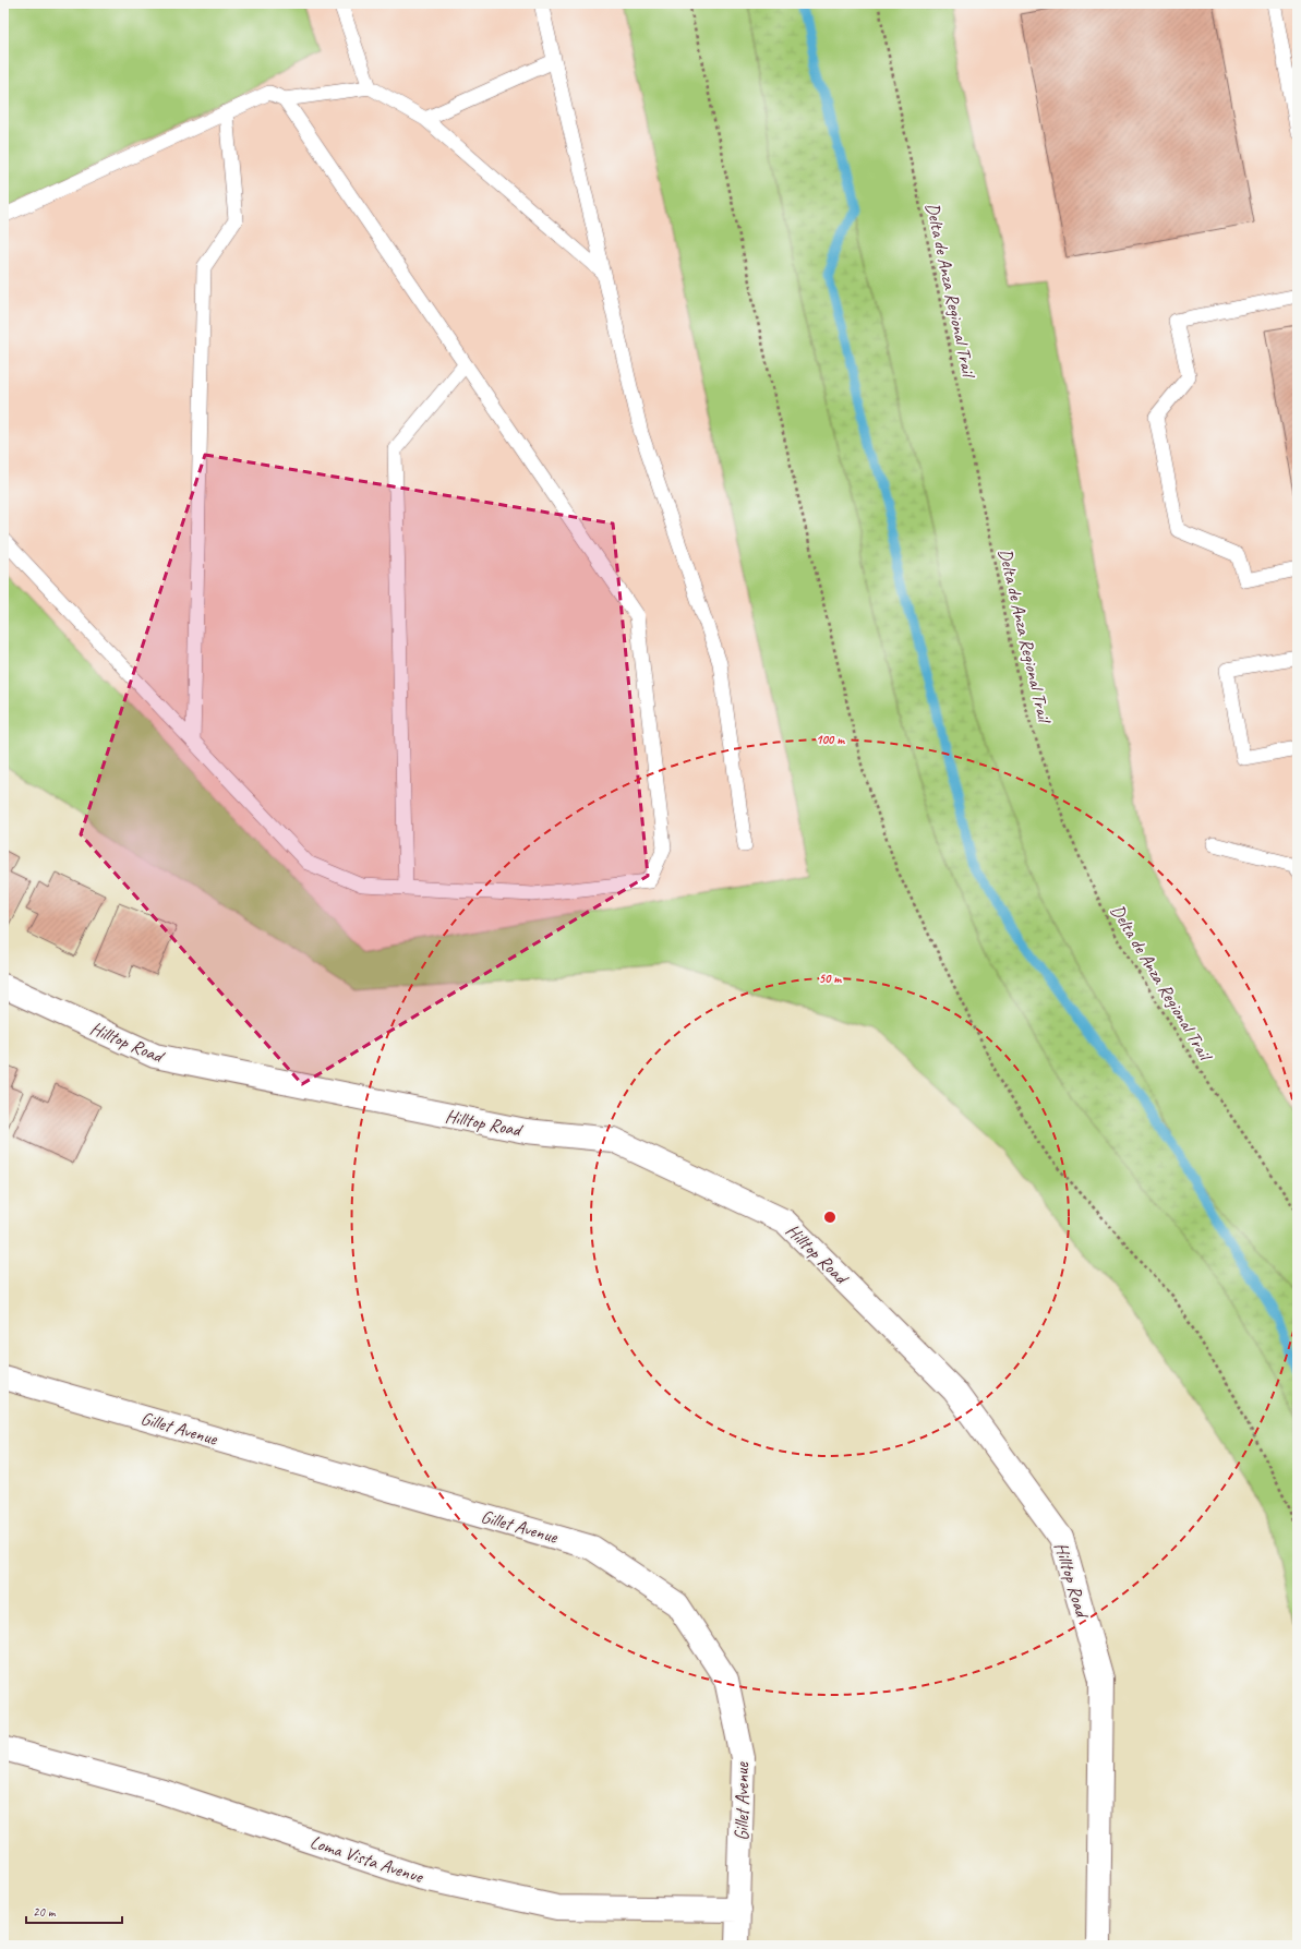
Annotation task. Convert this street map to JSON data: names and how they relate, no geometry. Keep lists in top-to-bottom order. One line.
{"streets":{"street":["Hilltop Road","Gillet Avenue","Loma Vista Avenue"],"path":["Delta de Anza Regional Trail"]},"crossings":[["Gillet Avenue","Loma Vista Avenue"]],"scale_bar":"20 m","rings":["100 m","50 m"]}
